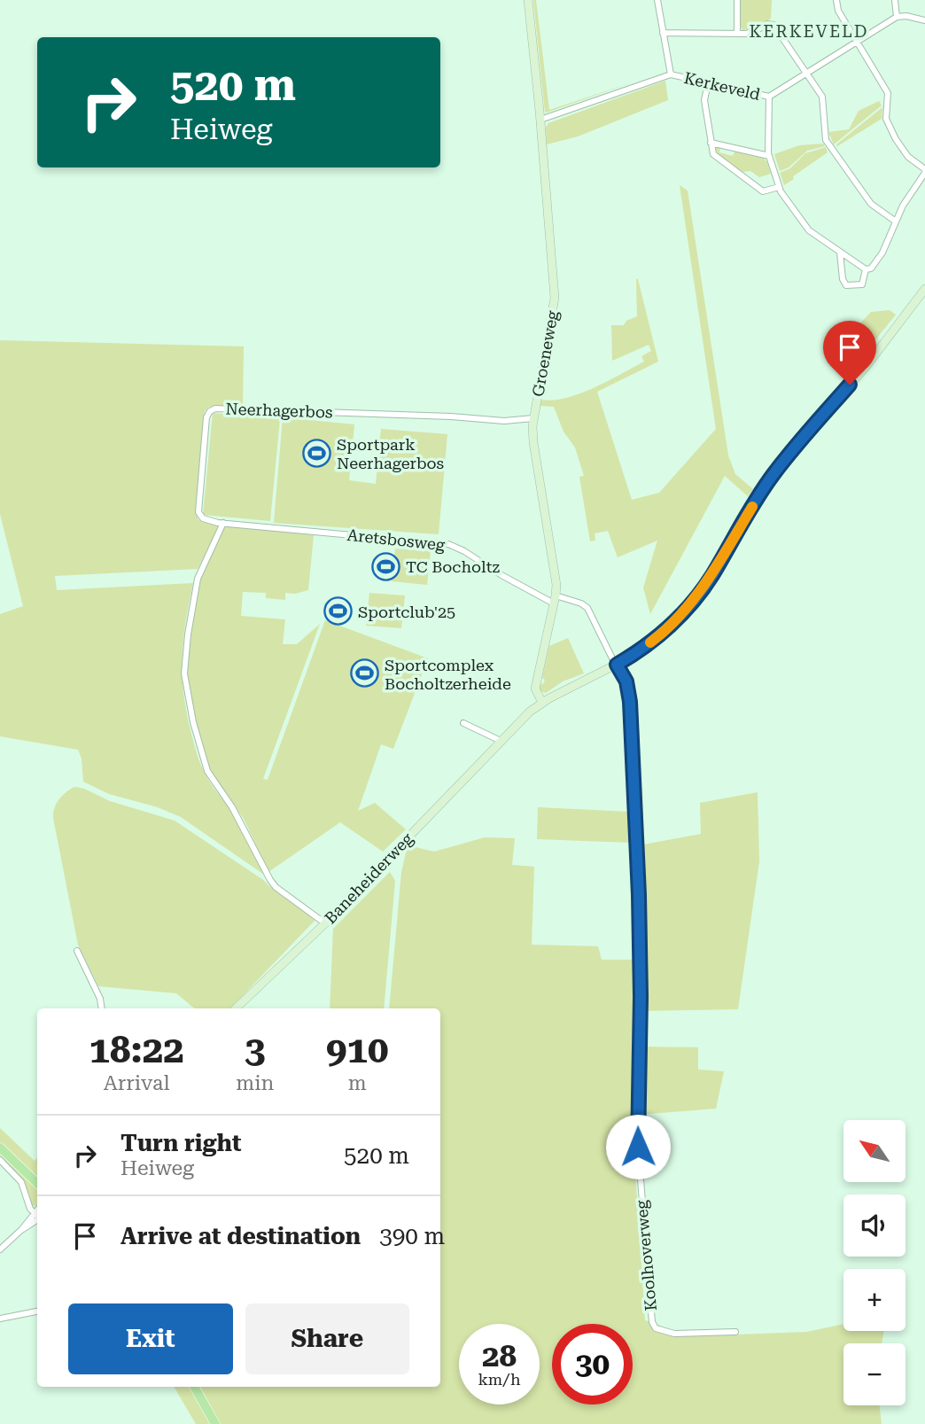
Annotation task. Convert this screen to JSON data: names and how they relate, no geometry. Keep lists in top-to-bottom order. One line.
{"streets":{"street":["Kerkeveld","Groeneweg","Neerhagerbos","Aretsbosweg","Baneheiderweg","Koolhoverweg"]},"crossings":[["Kerkeveld","Groeneweg"],["Groeneweg","Neerhagerbos"],["Groeneweg","Aretsbosweg"],["Groeneweg","Baneheiderweg"],["Neerhagerbos","Aretsbosweg"],["Aretsbosweg","Baneheiderweg"],["Aretsbosweg","Koolhoverweg"],["Baneheiderweg","Koolhoverweg"]],"districts":["KERKEVELD"],"places":{"sports":["Sportpark Neerhagerbos","TC Bocholtz","Sportclub'25","Sportcomplex Bocholtzerheide"]},"north":"top left","page":{"turn":["520 m","Heiweg"],"eta":["18:22","Arrival","3","min","910","m"],"list":[{"name":"Turn right","note":"Heiweg","value":"520 m"},{"name":"Arrive at destination","value":"390 m"}],"map_buttons":["+","−"],"buttons":["Exit","Share"],"speed":"28 km/h","limit":"30"}}
